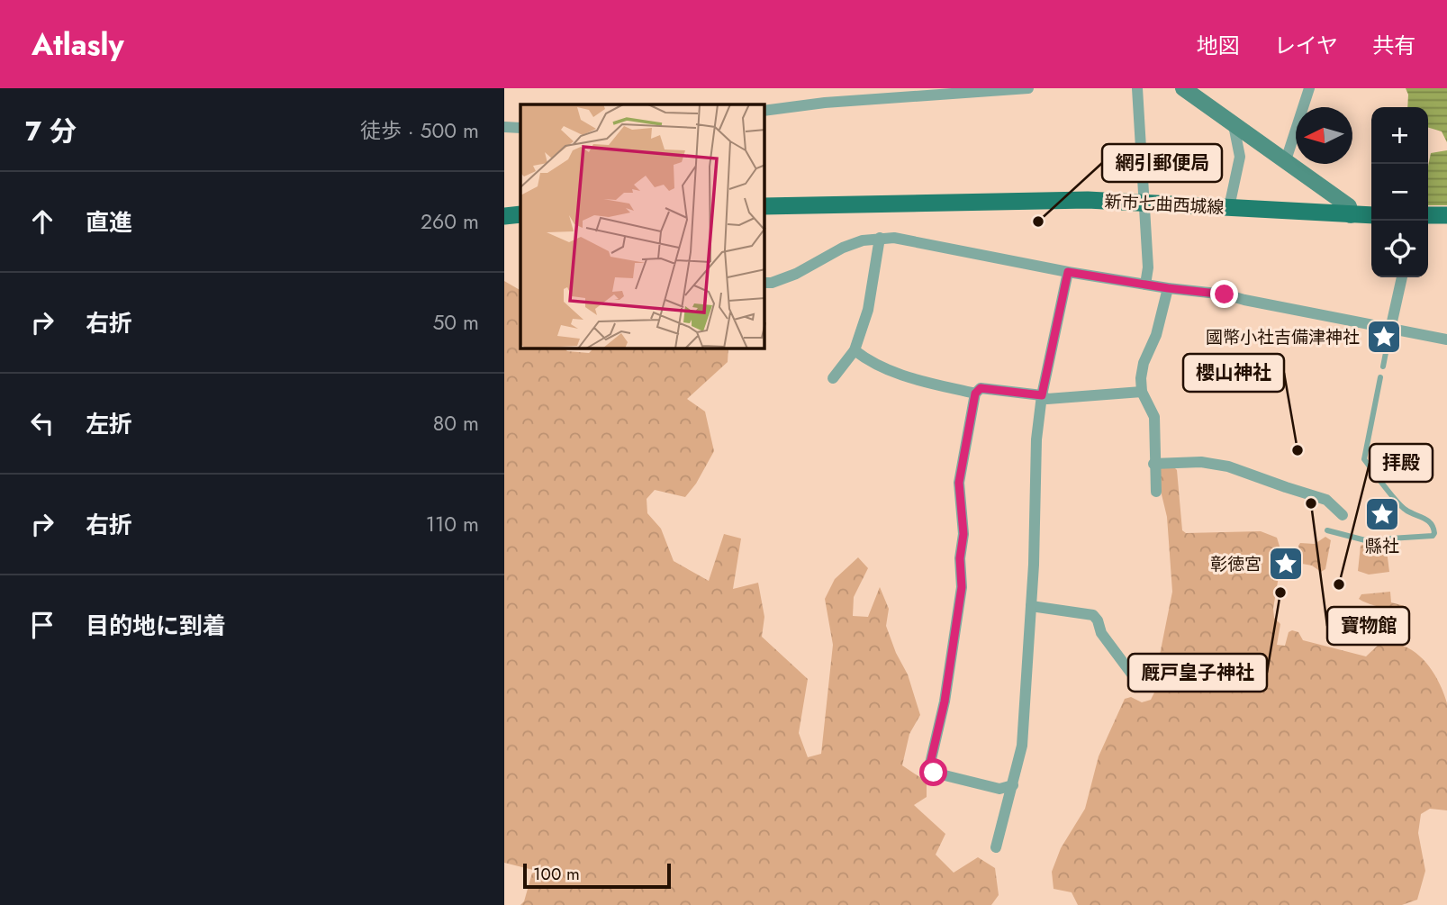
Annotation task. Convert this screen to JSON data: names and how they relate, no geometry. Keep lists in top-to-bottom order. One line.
{"streets":{"main road":["新市七曲西城線"]},"places":{"other":["網引郵便局","櫻山神社","寶物館","拝殿","厩戸皇子神社"],"place":["國幣小社吉備津神社","縣社","彰徳宮"]},"scale_bar":"100 m","north":"left","page":{"header":"Atlasly","nav":["地図","レイヤ","共有"],"heading":["7 分","徒歩 · 500 m"],"map_buttons":["+","−"],"list":[["直進","260 m"],["右折","50 m"],["左折","80 m"],["右折","110 m"],"目的地に到着"],"scale":"100 m"}}
